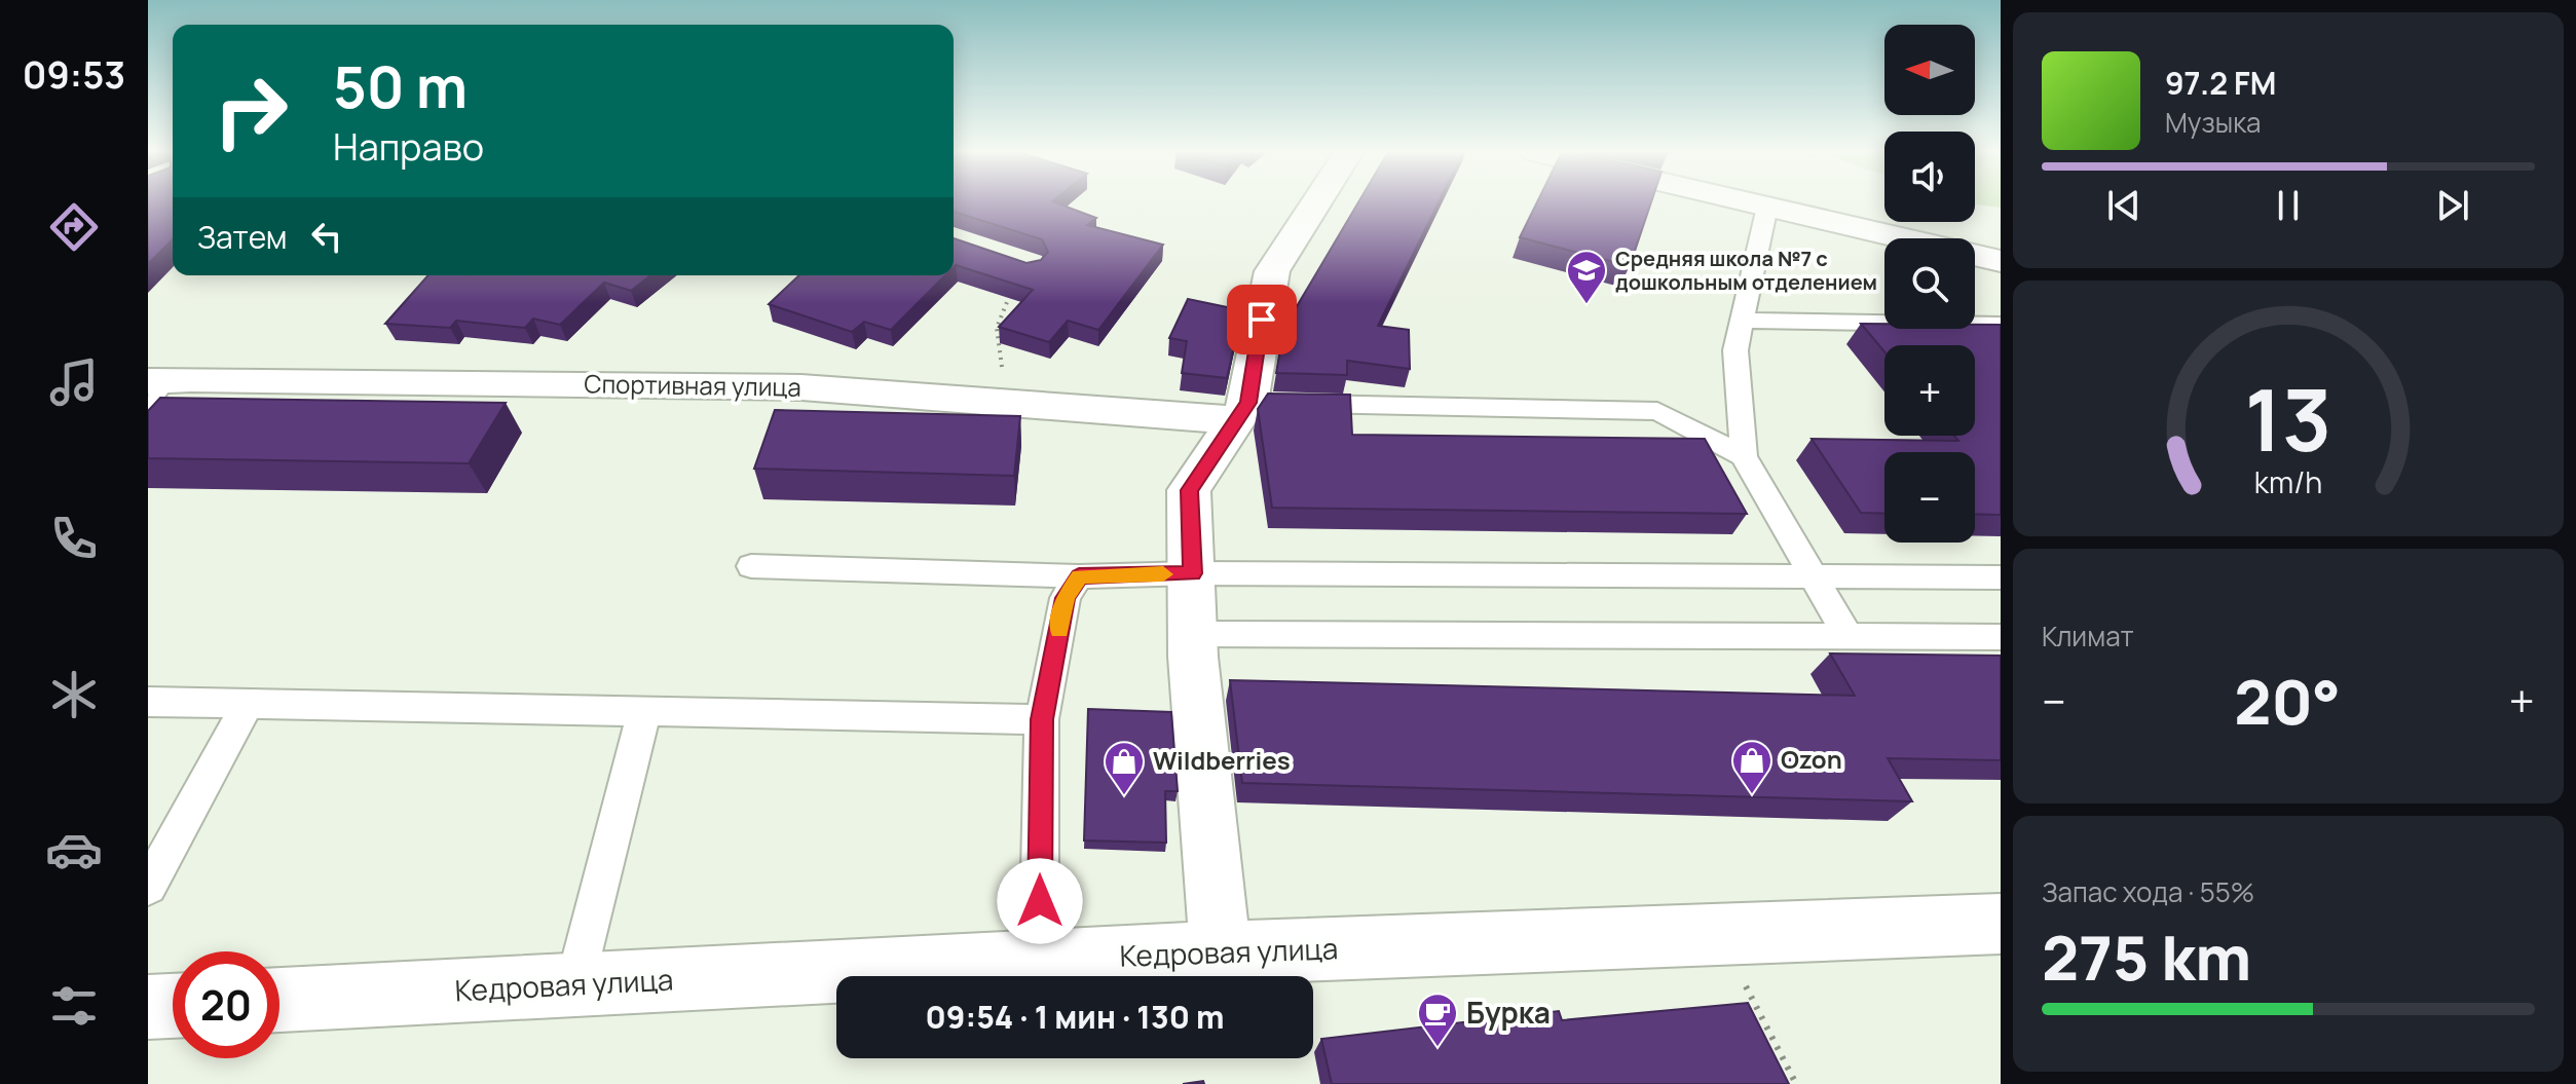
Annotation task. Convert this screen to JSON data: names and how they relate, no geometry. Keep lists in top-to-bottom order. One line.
{"streets":{"street":["Спортивная улица","Кедровая улица"]},"places":{"school or university":["Средняя школа №7 с дошкольным отделением"],"shop":["Ozon","Wildberries"],"cafe":["Бурка"]},"north":"left","page":{"tabs":"09:53","map_buttons":["+","−"],"turn":["50 m","Направо"],"song":["97.2 FM","Музыка"],"then":"Затем","tile":["Климат",["Запас хода · 55%","275 km"]],"heat":["−","20°","+"],"limit":"20","trip":"09:54 · 1 мин · 130 m","gauge":["13","km/h"]}}
